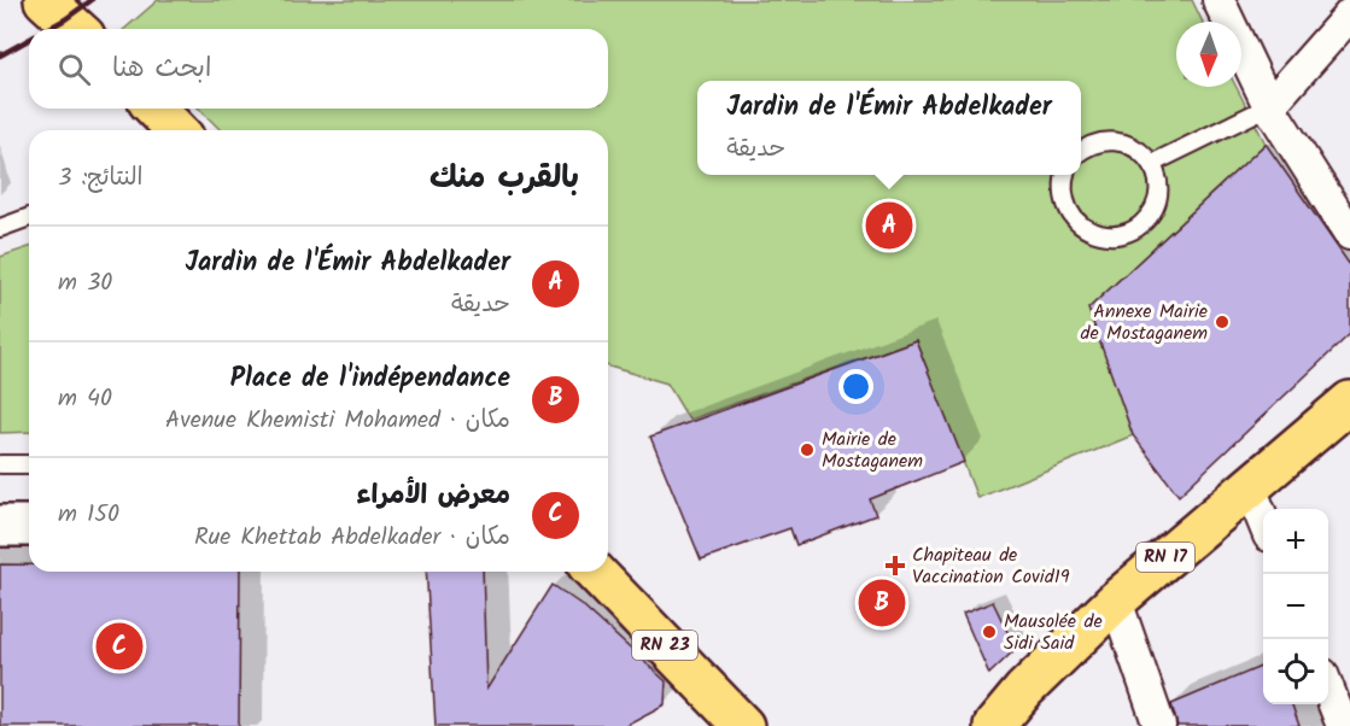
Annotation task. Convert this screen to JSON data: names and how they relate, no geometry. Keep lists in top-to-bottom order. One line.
{"streets":{"main road":["RN 17","RN 23"]},"places":{"other":["Annexe Mairie de Mostaganem","Mairie de Mostaganem","Mausolée de Sidi Said"],"health":["Chapiteau de Vaccination Covid19"]},"north":"bottom","page":{"search":"ابحث هنا","popup":["Jardin de l'Émir Abdelkader","حديقة"],"heading":["بالقرب منك","النتائج: 3"],"pins":["A","B","C"],"list":[{"mark":"A","name":"Jardin de l'Émir Abdelkader","note":"حديقة","value":"30 m"},{"mark":"B","name":"Place de l'indépendance","note":"مكان · Avenue Khemisti Mohamed","value":"40 m"},{"mark":"C","name":"معرض الأمراء","note":"مكان · Rue Khettab Abdelkader","value":"150 m"}],"map_buttons":["+","−"]}}
